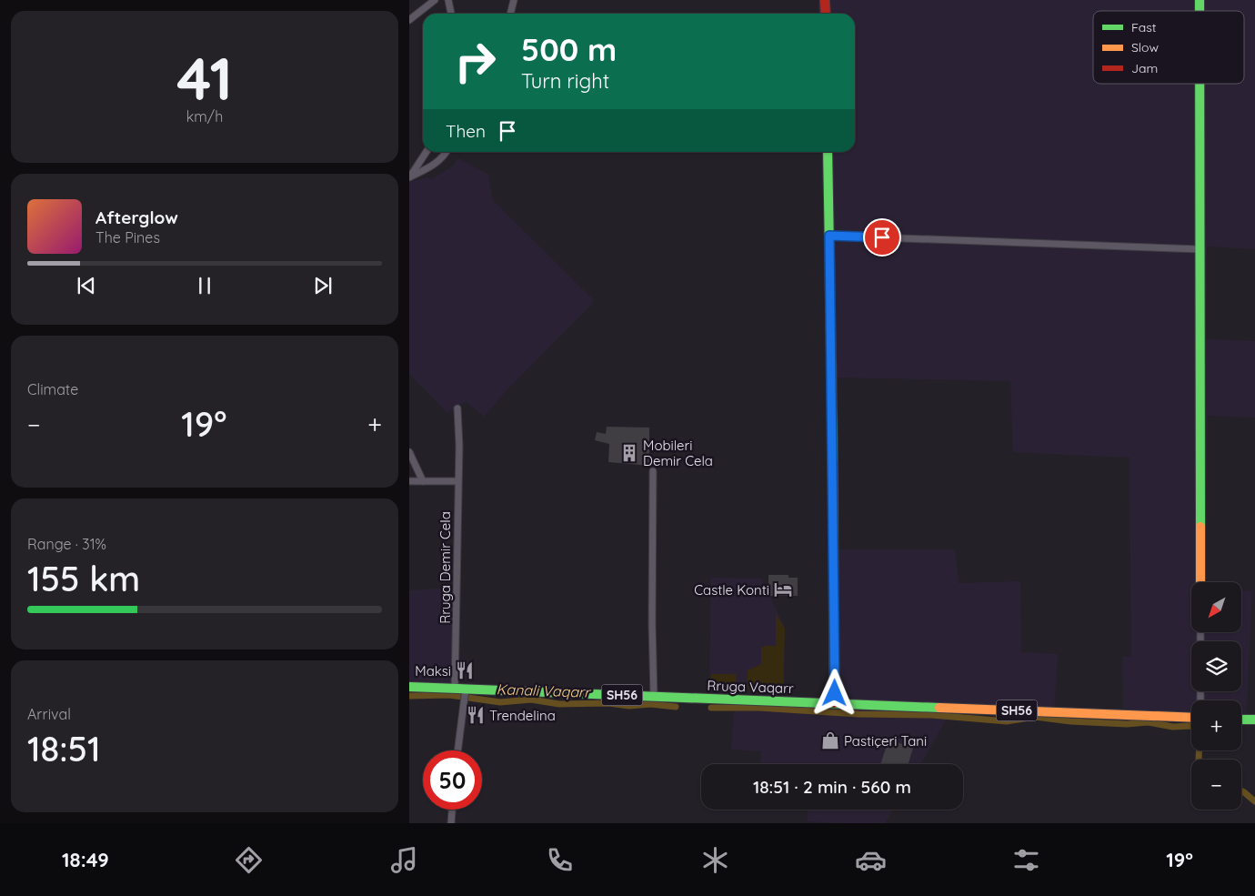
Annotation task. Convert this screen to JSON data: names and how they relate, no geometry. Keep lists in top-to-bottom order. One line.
{"streets":{"main road":["Rruga Vaqarr","SH56"],"street":["Rruga Demir Cela"]},"crossings":[["Rruga Demir Cela","Rruga Vaqarr"],["Rruga Vaqarr","SH56"]],"water":["Kanali Vaqarr"],"places":{"building":["Mobileri Demir Cela"],"hotel":["Castle Konti"],"restaurant":["Maksi","Trendelina"],"shop":["Pastiçeri Tani"]},"legend":["Fast","Slow","Jam"],"north":"bottom left","page":{"tile":[["41","km/h"],"Climate",["Range · 31%","155 km"],["Arrival","18:51"]],"turn":["500 m","Turn right"],"then":"Then","song":["Afterglow","The Pines"],"heat":["−","19°","+"],"map_buttons":["+","−"],"limit":"50","trip":"18:51 · 2 min · 560 m","tabs":["18:49","19°"]}}
